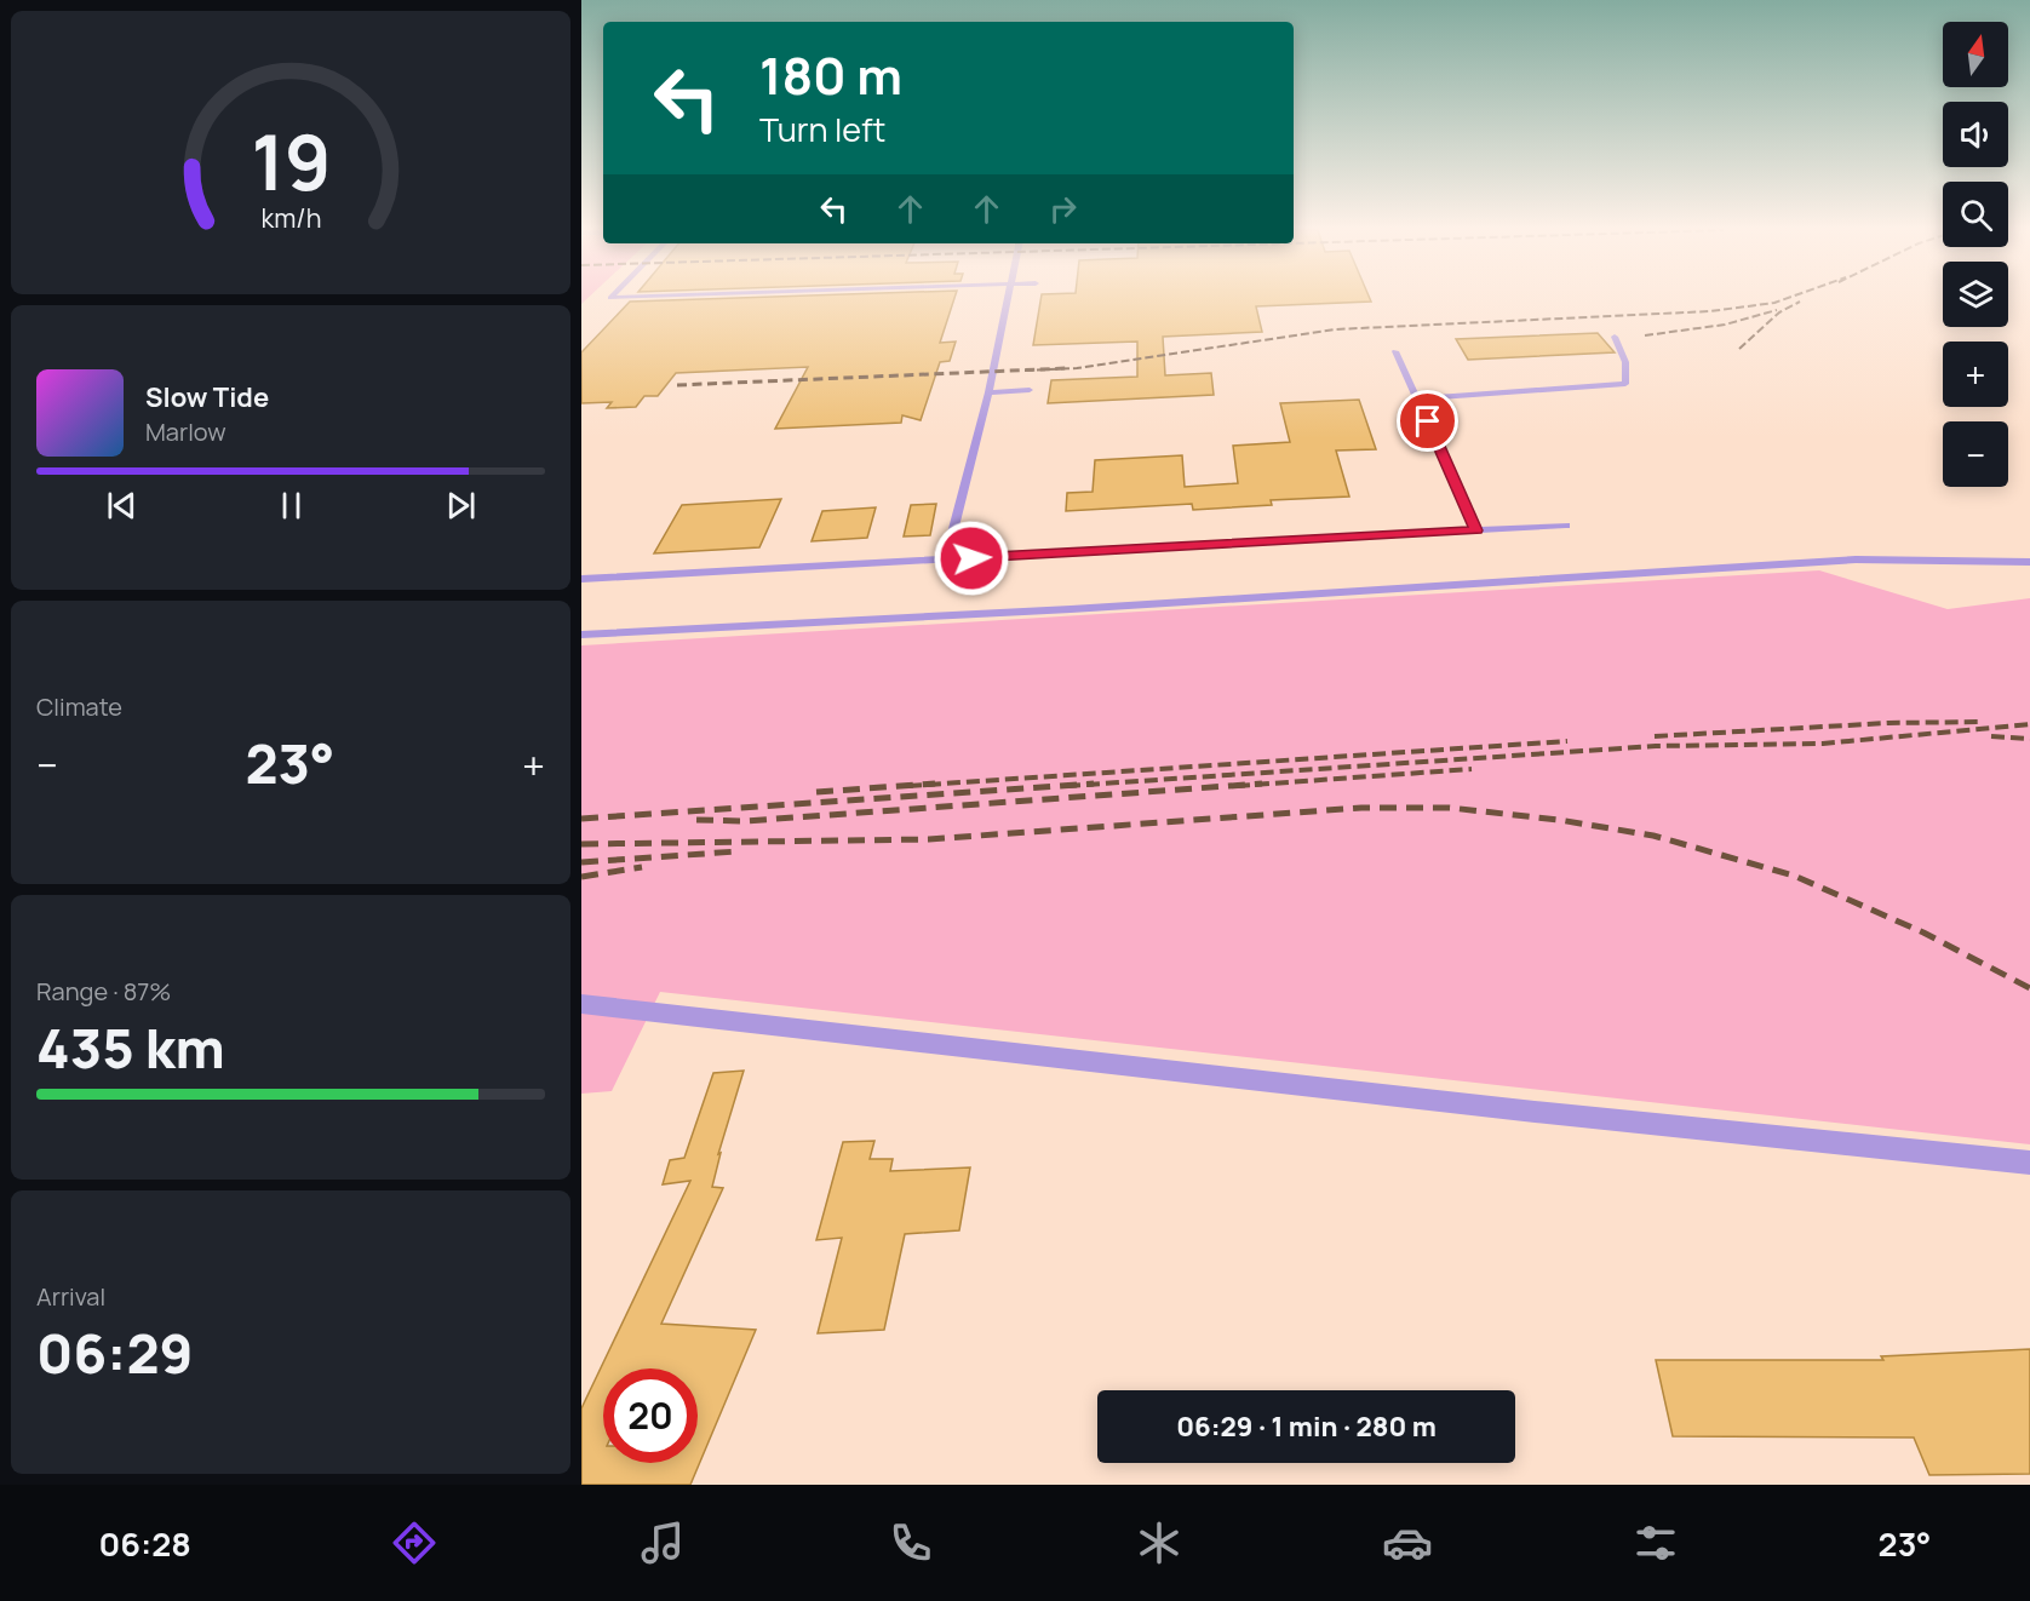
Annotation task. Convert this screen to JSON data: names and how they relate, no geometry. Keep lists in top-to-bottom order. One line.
{"north":"top","page":{"map_buttons":["+","−"],"turn":["180 m","Turn left"],"song":["Slow Tide","Marlow"],"tile":["Climate",["Range · 87%","435 km"],["Arrival","06:29"]],"heat":["−","23°","+"],"limit":"20","trip":"06:29 · 1 min · 280 m","tabs":["06:28","23°"],"gauge":["19","km/h"]}}
